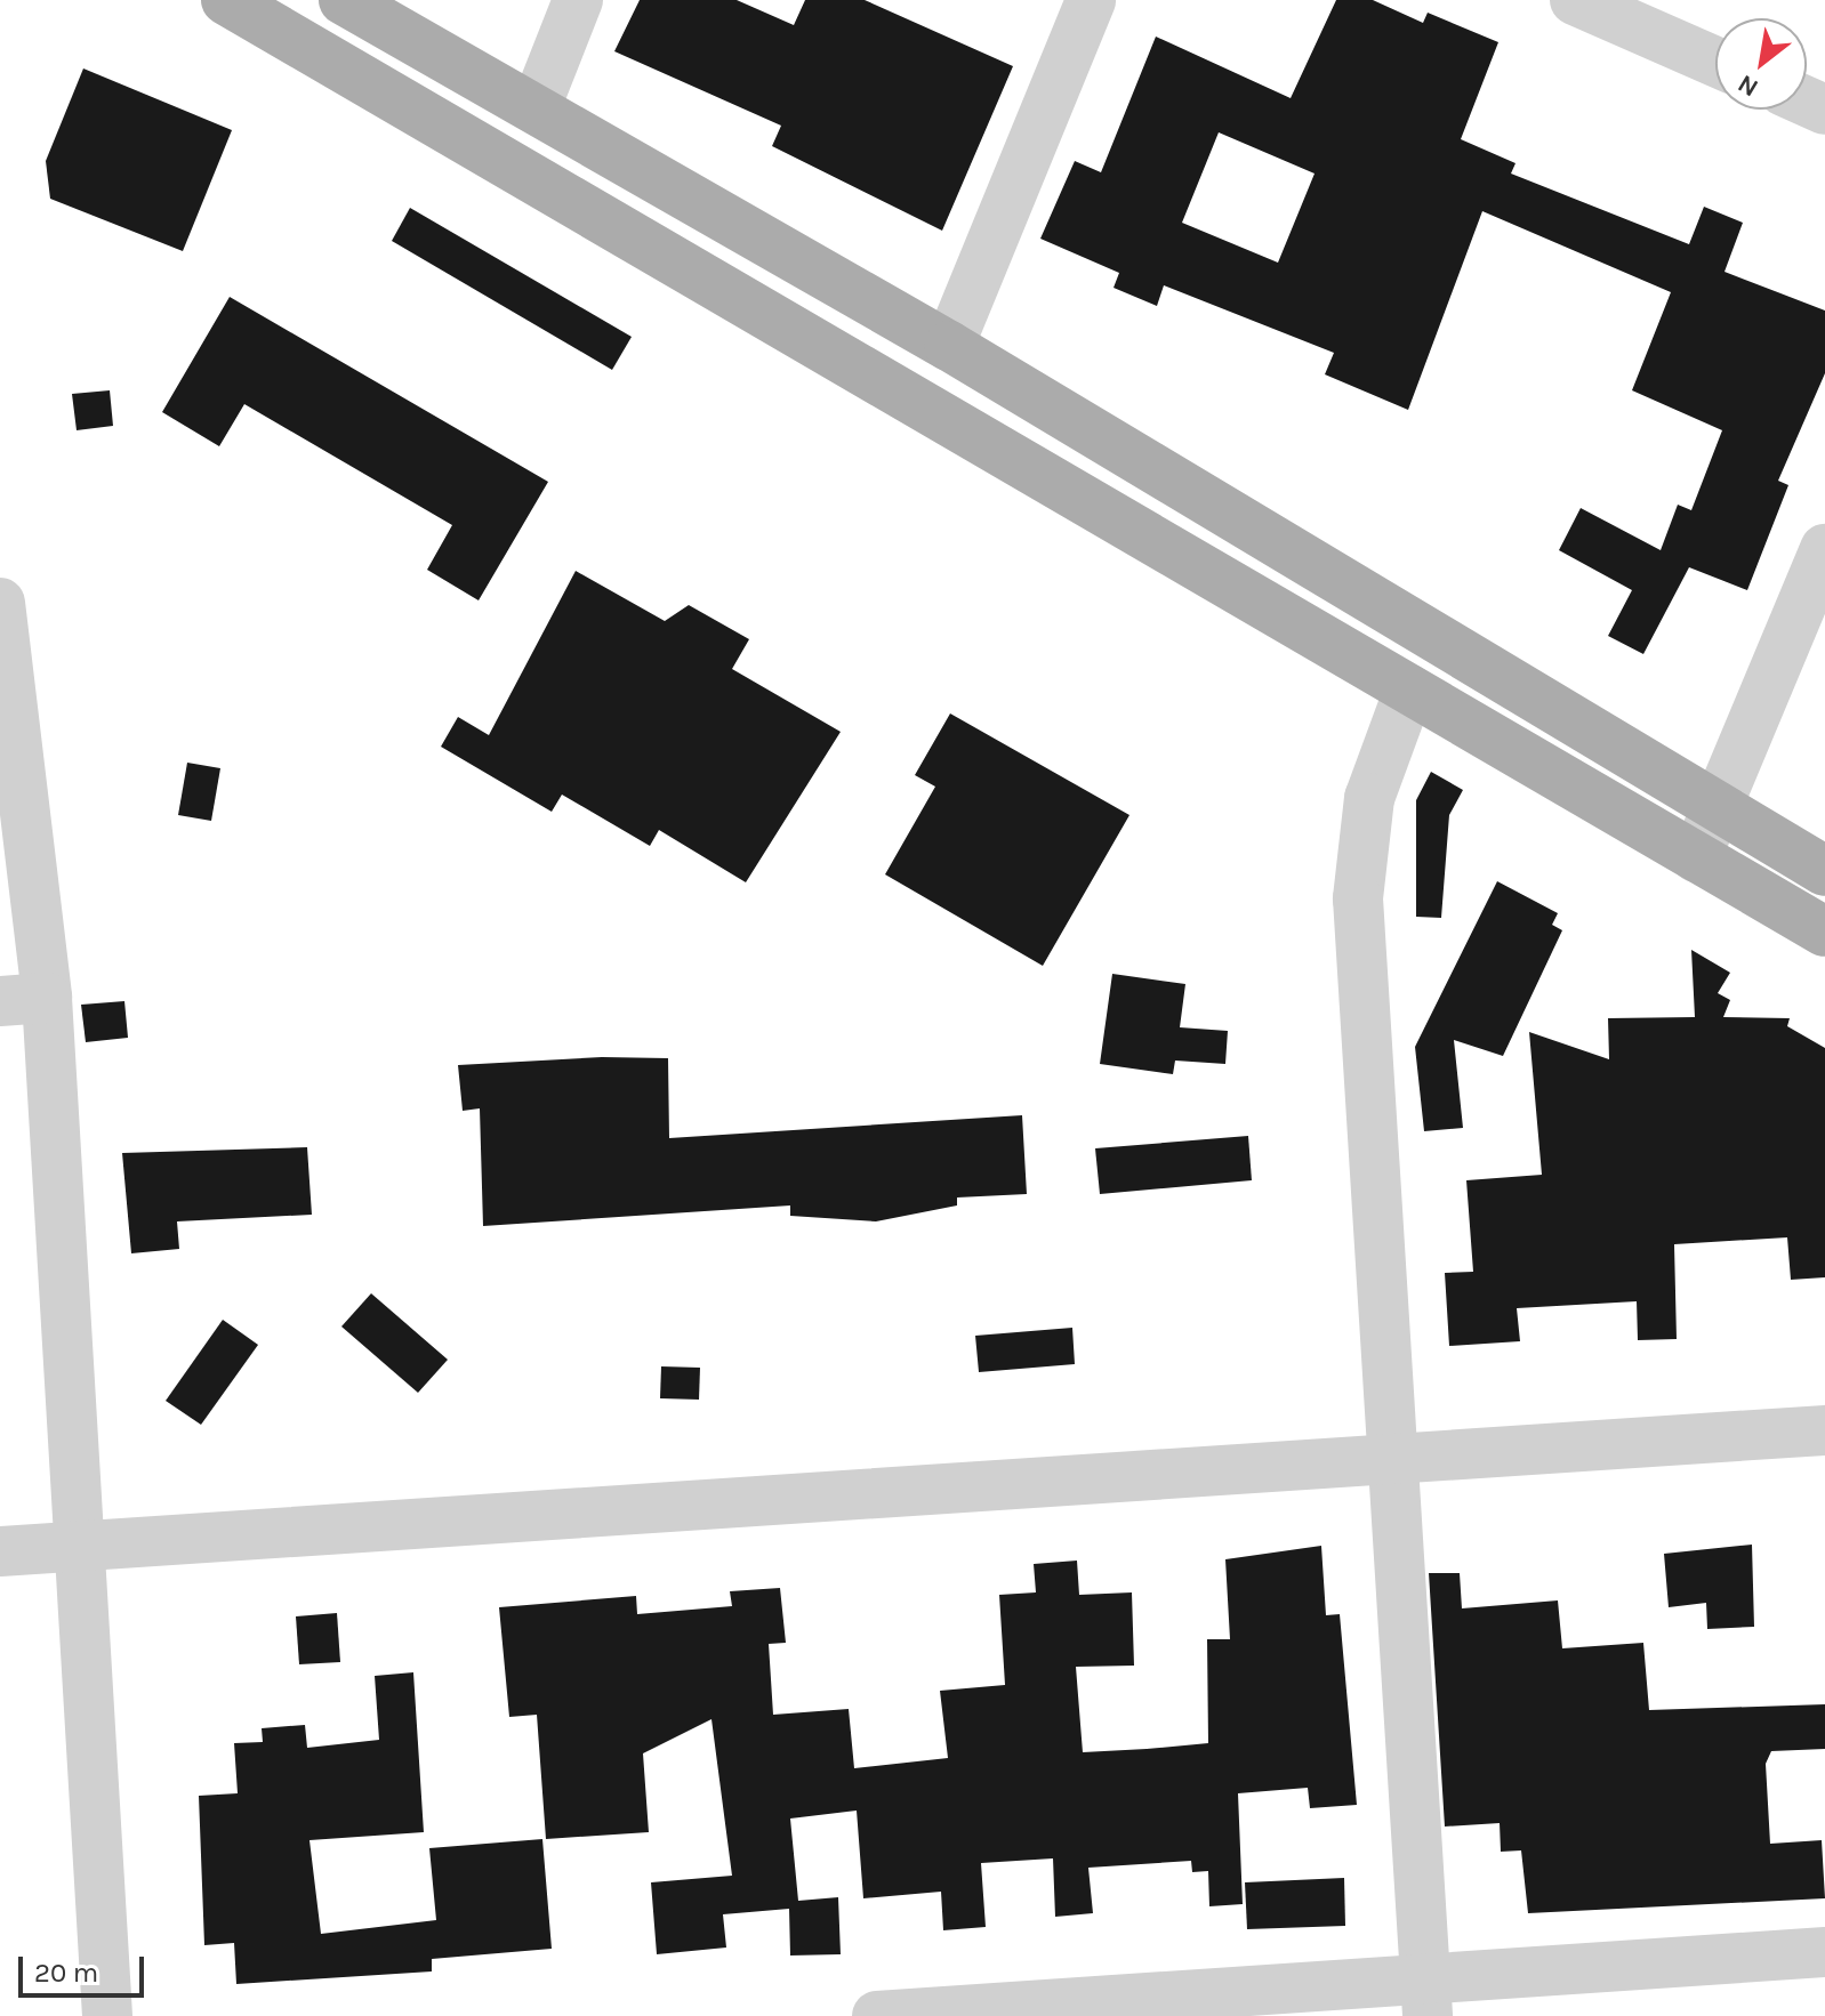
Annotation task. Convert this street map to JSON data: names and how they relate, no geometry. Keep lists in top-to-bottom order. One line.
{"scale_bar":"20 m","north":"bottom left"}
